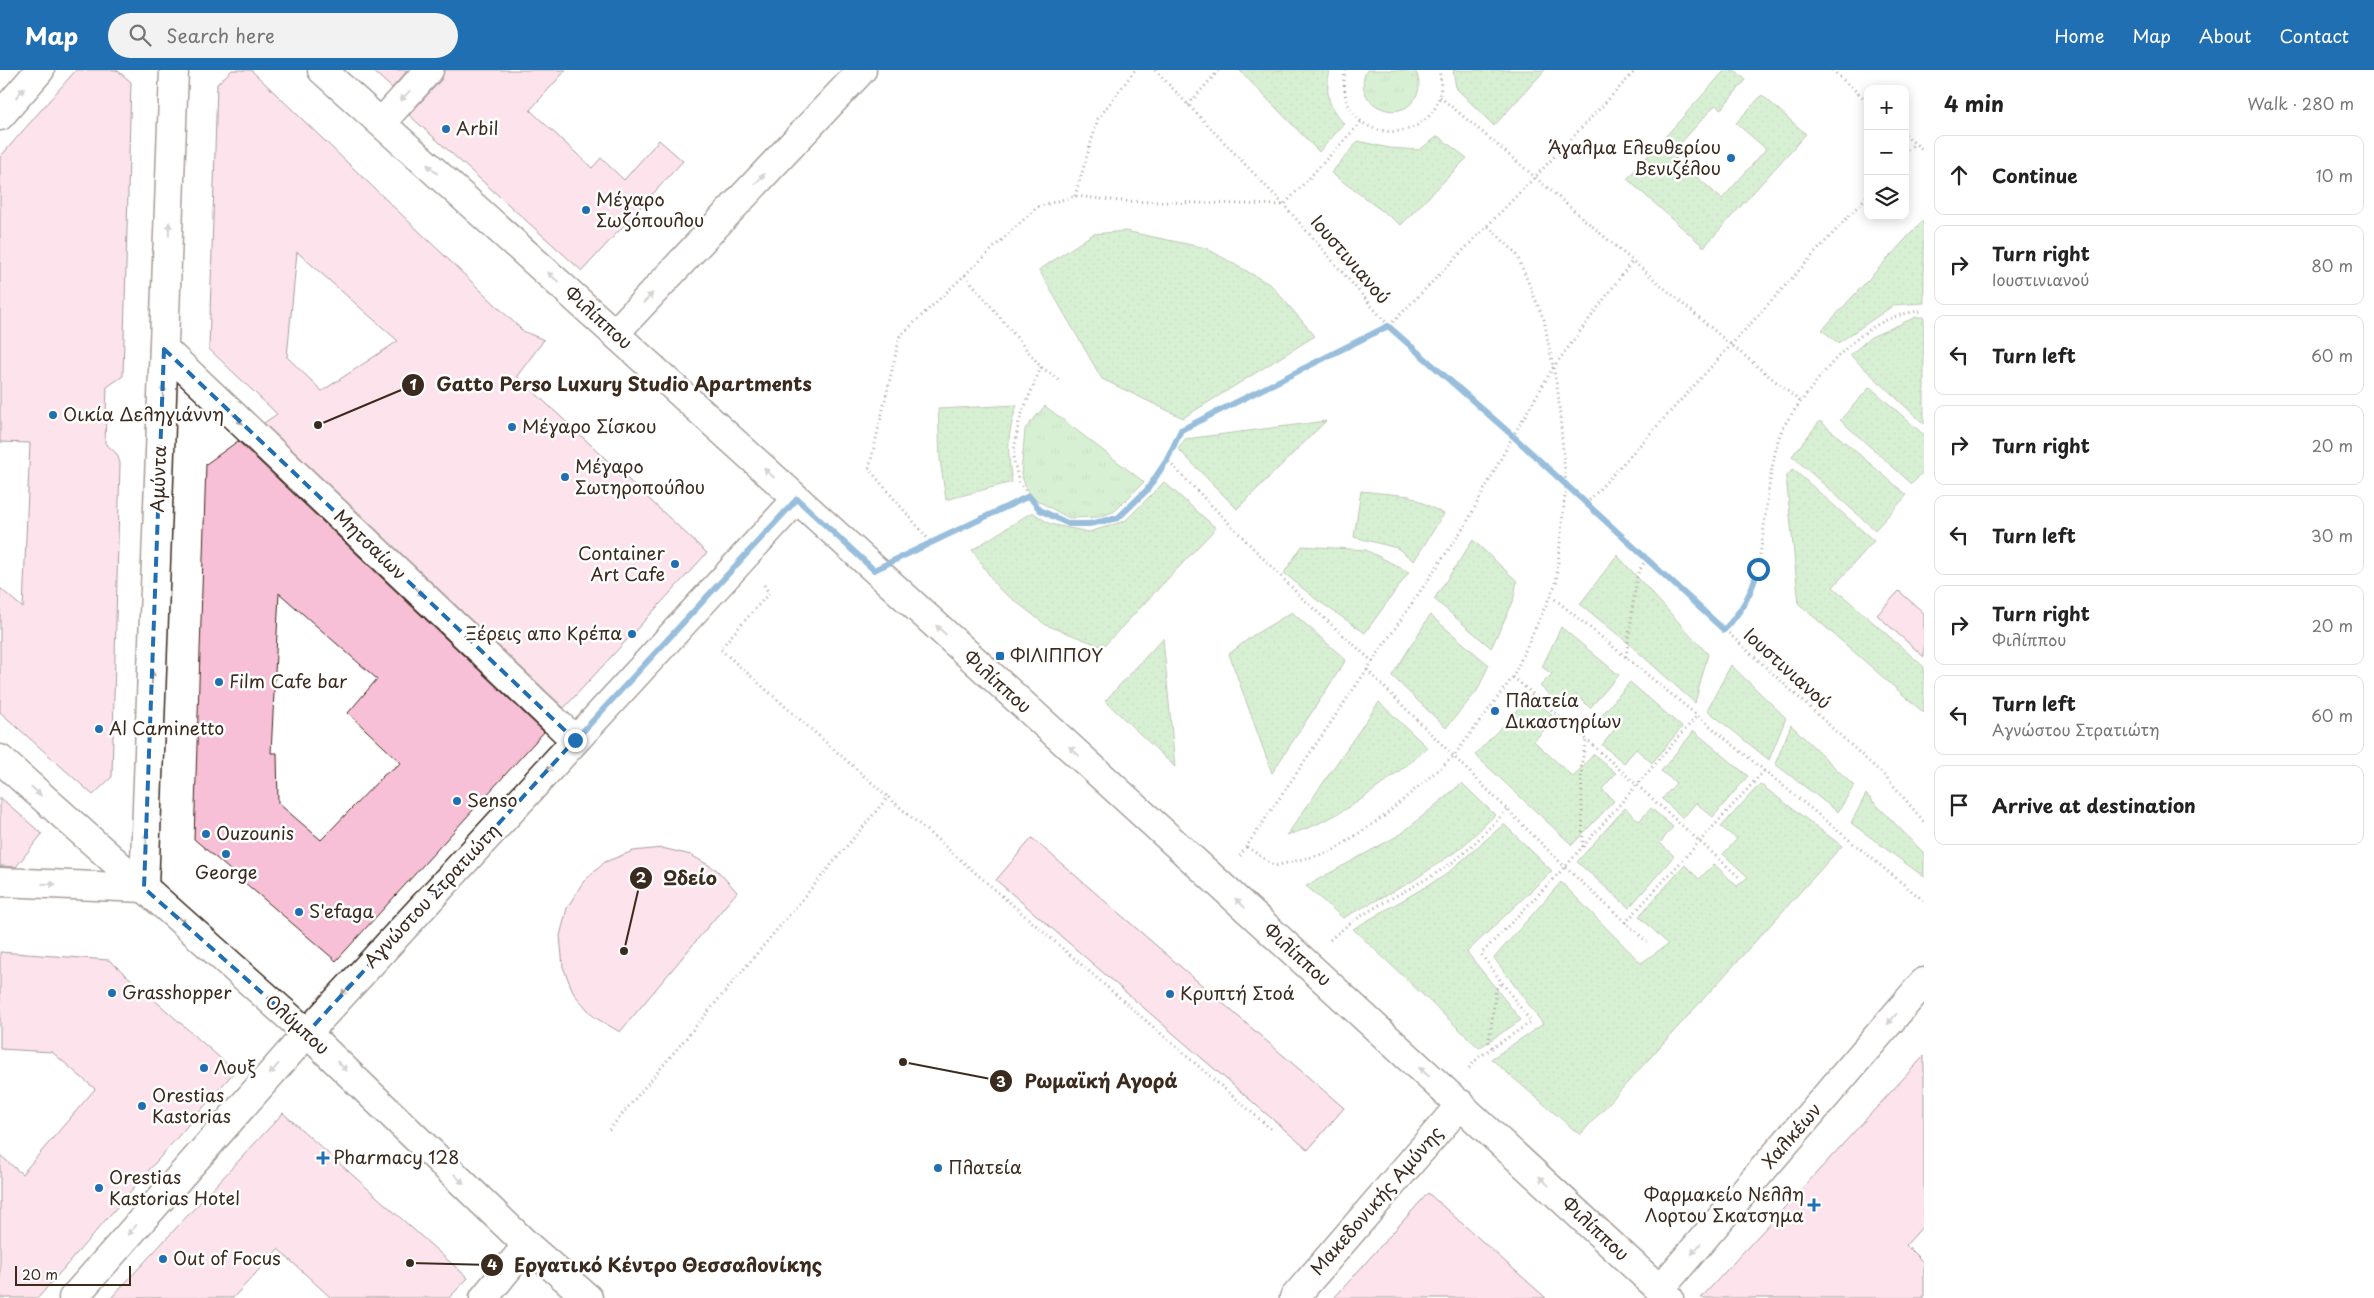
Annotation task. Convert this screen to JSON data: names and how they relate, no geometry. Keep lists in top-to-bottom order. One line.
{"streets":{"street":["Φιλίππου","Αμύντα","Μητσαίων","Αγνώστου Στρατιώτη","Ολύμπου","Χαλκέων","Μακεδονικής Αμύνης"],"path":["Ιουστινιανού"]},"crossings":[["Φιλίππου","Αγνώστου Στρατιώτη"],["Φιλίππου","Χαλκέων"],["Φιλίππου","Μακεδονικής Αμύνης"],["Αμύντα","Μητσαίων"],["Αμύντα","Ολύμπου"],["Μητσαίων","Αγνώστου Στρατιώτη"],["Αγνώστου Στρατιώτη","Ολύμπου"]],"one_way":["Φιλίππου","Αμύντα","Μητσαίων","Αγνώστου Στρατιώτη","Ολύμπου","Χαλκέων"],"places":{"other":["Arbil","Άγαλμα Ελευθερίου Βενιζέλου","Μέγαρο Σωζόπουλου","Οικία Δεληγιάννη","Gatto Perso Luxury Studio Apartments","Μέγαρο Σίσκου","Μέγαρο Σωτηροπούλου","Container Art Cafe","Ξέρεις απο Κρέπα","Film Cafe bar","Πλατεία Δικαστηρίων","Al Caminetto","Senso","Ouzounis","George","S'efaga","Ωδείο","Grasshopper","Κρυπτή Στοά","Ρωμαϊκή Αγορά","Λουξ","Orestias Kastorias","Πλατεία","Orestias Kastorias Hotel","Out of Focus","Εργατικό Κέντρο Θεσσαλονίκης"],"transit":["ΦΙΛΙΠΠΟΥ"],"health":["Pharmacy 128","Φαρμακείο Νελλη Λορτου Σκατσημα"]},"scale_bar":"20 m","page":{"header":"Map","search":"Search here","nav":["Home","Map","About","Contact"],"heading":["4 min","Walk · 280 m"],"map_buttons":["+","−"],"list":[["Continue","10 m"],["Turn right","Ιουστινιανού","80 m"],["Turn left","60 m"],["Turn right","20 m"],["Turn left","30 m"],["Turn right","Φιλίππου","20 m"],["Turn left","Αγνώστου Στρατιώτη","60 m"],"Arrive at destination"],"scale":"20 m"}}
